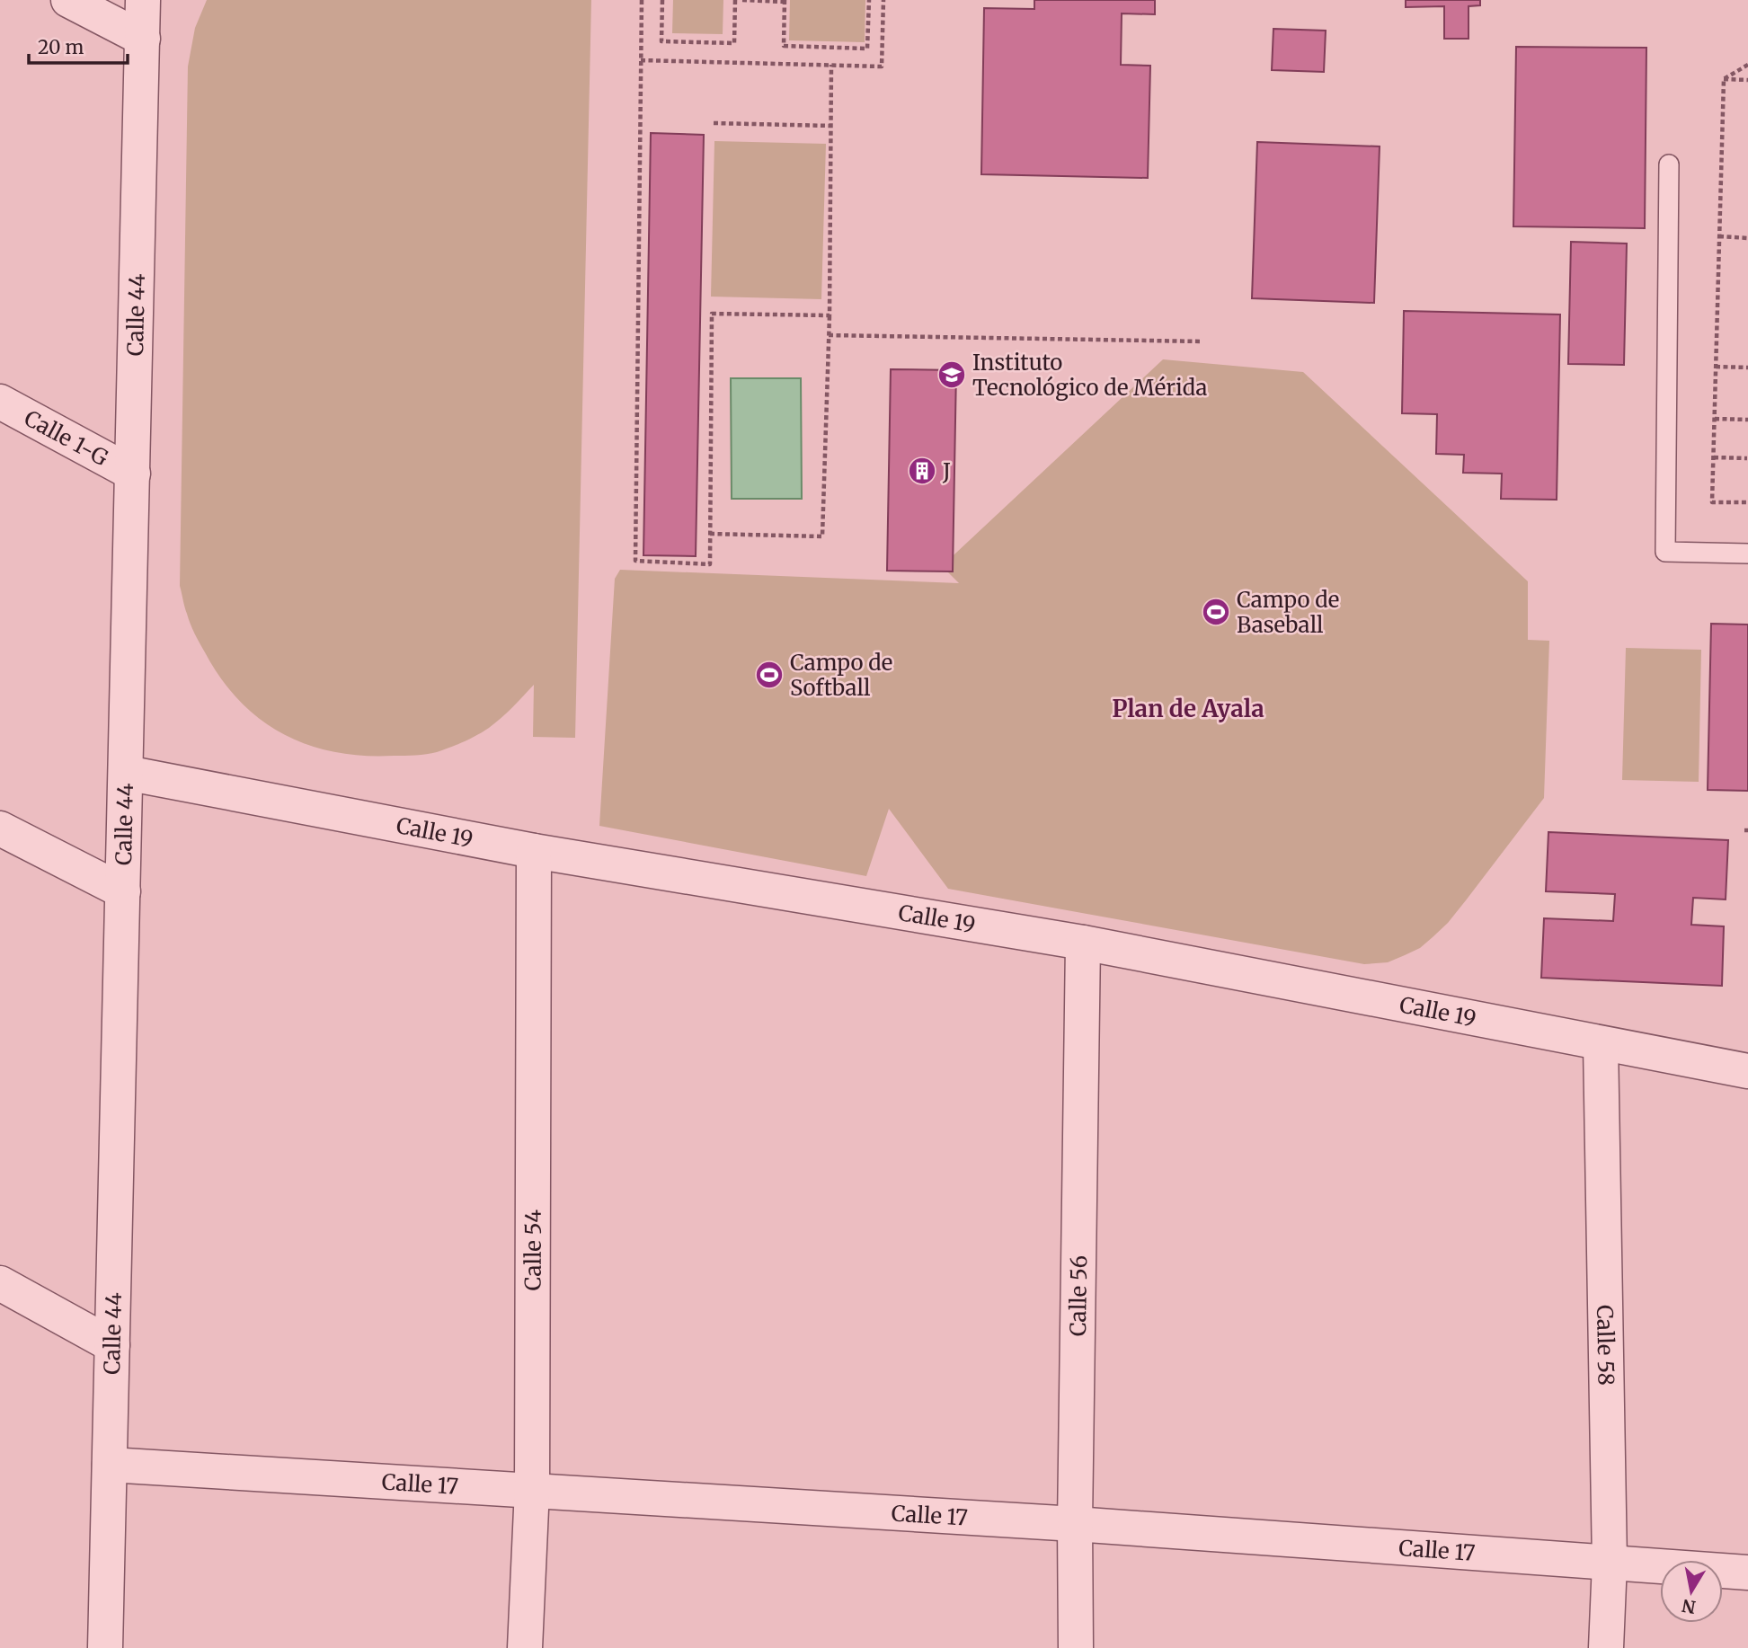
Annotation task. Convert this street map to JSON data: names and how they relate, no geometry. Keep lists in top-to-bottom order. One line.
{"streets":{"street":["Calle 44","Calle 1-G","Calle 19","Calle 54","Calle 56","Calle 58","Calle 17"]},"crossings":[["Calle 44","Calle 1-G"],["Calle 44","Calle 19"],["Calle 44","Calle 17"],["Calle 19","Calle 54"],["Calle 19","Calle 56"],["Calle 19","Calle 58"],["Calle 54","Calle 17"],["Calle 56","Calle 17"],["Calle 58","Calle 17"]],"districts":["Plan de Ayala"],"places":{"school or university":["Instituto Tecnológico de Mérida"],"building":["J"],"sports":["Campo de Baseball","Campo de Softball"]},"scale_bar":"20 m","north":"bottom"}
